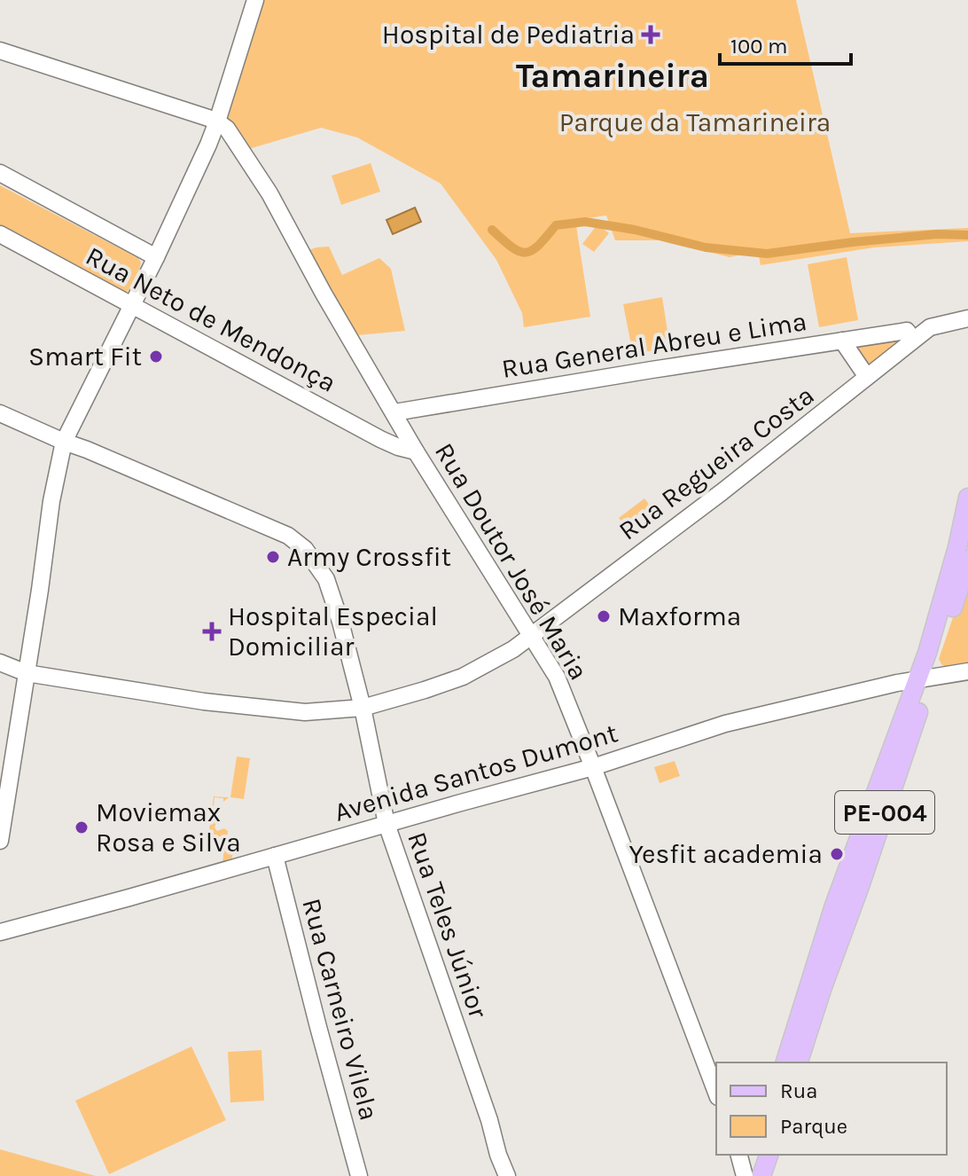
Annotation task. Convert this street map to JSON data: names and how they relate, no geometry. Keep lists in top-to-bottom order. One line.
{"streets":{"main road":["PE-004"],"street":["Rua Neto de Mendonça","Rua General Abreu e Lima","Rua Regueira Costa","Rua Doutor José Maria","Avenida Santos Dumont","Rua Teles Júnior","Rua Carneiro Vilela"]},"crossings":[["Rua Neto de Mendonça","Rua Doutor José Maria"],["Rua General Abreu e Lima","Rua Regueira Costa"],["Rua General Abreu e Lima","Rua Doutor José Maria"],["Rua Regueira Costa","Rua Doutor José Maria"],["Rua Regueira Costa","Rua Teles Júnior"],["Rua Doutor José Maria","Avenida Santos Dumont"],["Avenida Santos Dumont","PE-004"],["Avenida Santos Dumont","Rua Teles Júnior"],["Avenida Santos Dumont","Rua Carneiro Vilela"]],"districts":["Tamarineira"],"parks":["Parque da Tamarineira"],"places":{"health":["Hospital de Pediatria","Hospital Especial Domiciliar"],"other":["Smart Fit","Army Crossfit","Maxforma","Moviemax Rosa e Silva","Yesfit academia"]},"legend":["Rua","Parque"],"scale_bar":"100 m"}
